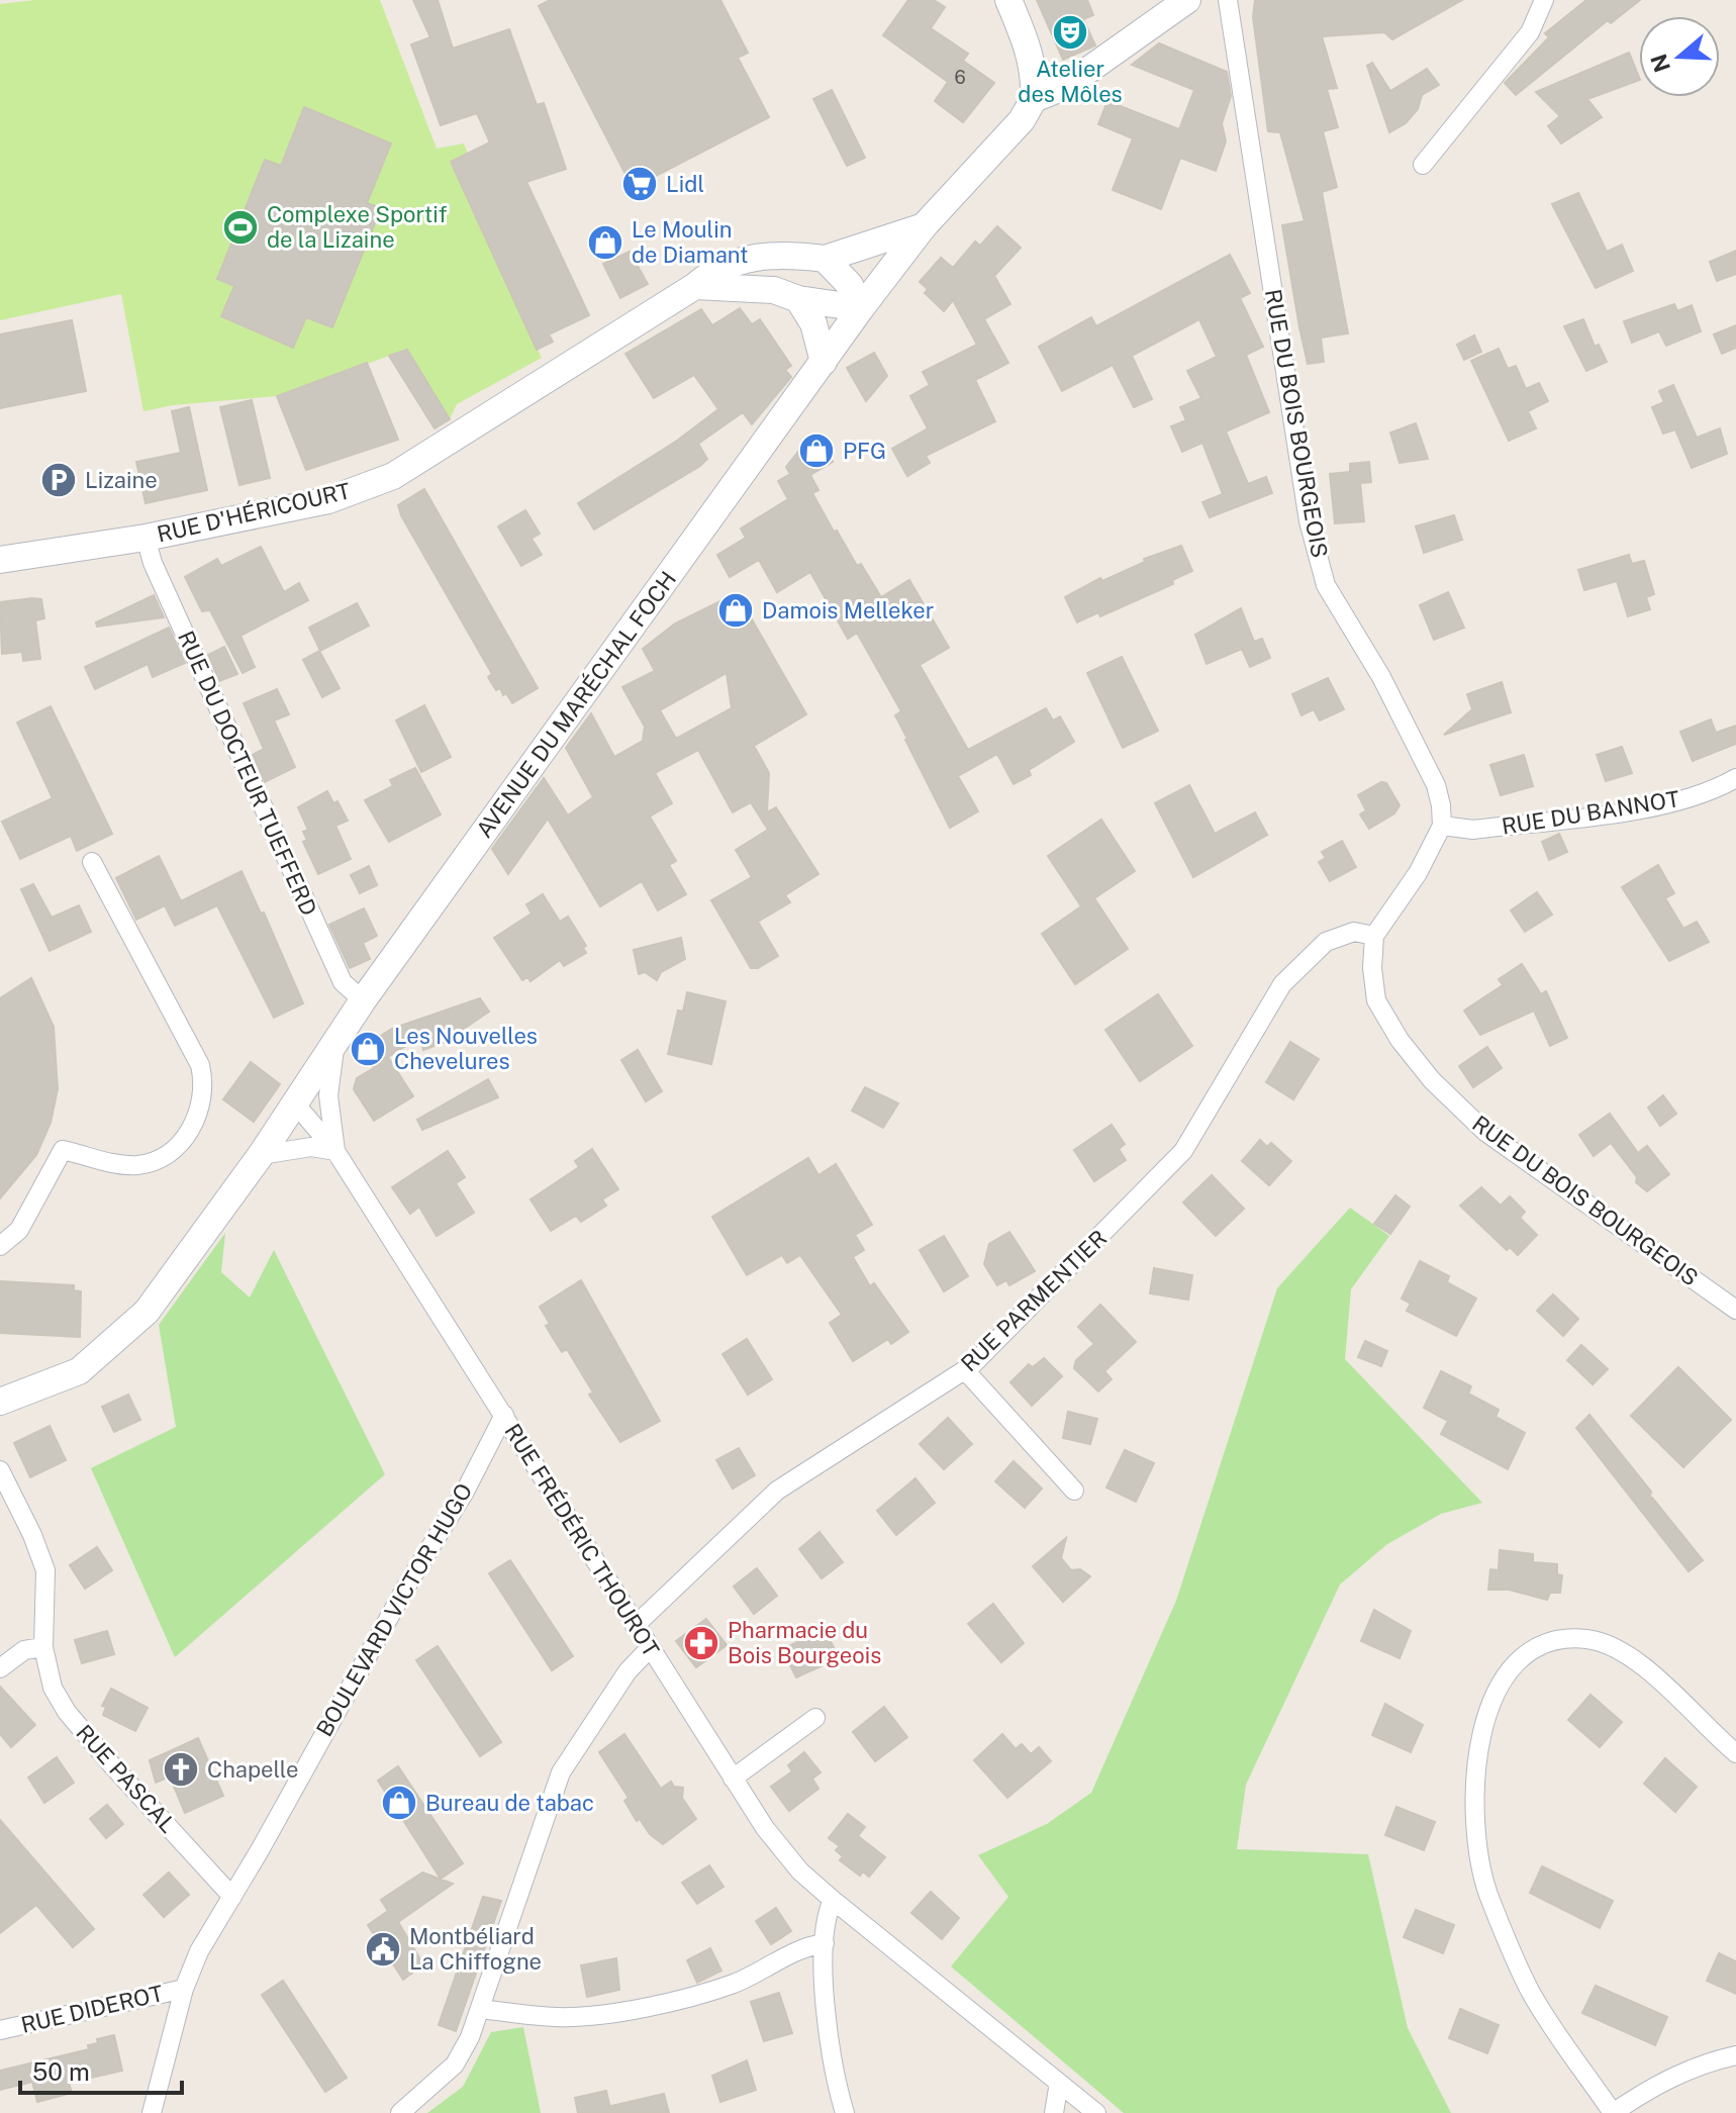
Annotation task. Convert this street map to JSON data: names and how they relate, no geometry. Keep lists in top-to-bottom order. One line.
{"streets":{"street":["RUE DU BOIS BOURGEOIS","RUE D'HÉRICOURT","AVENUE DU MARÉCHAL FOCH","RUE DU DOCTEUR TUEFFERD","RUE DU BANNOT","RUE PARMENTIER","RUE FRÉDÉRIC THOUROT","BOULEVARD VICTOR HUGO","RUE PASCAL","RUE DIDEROT"]},"crossings":[["RUE DU BOIS BOURGEOIS","RUE DU BANNOT"],["RUE DU BOIS BOURGEOIS","RUE PARMENTIER"],["RUE D'HÉRICOURT","RUE DU DOCTEUR TUEFFERD"],["AVENUE DU MARÉCHAL FOCH","RUE DU DOCTEUR TUEFFERD"],["AVENUE DU MARÉCHAL FOCH","RUE FRÉDÉRIC THOUROT"],["RUE PARMENTIER","RUE FRÉDÉRIC THOUROT"],["RUE FRÉDÉRIC THOUROT","BOULEVARD VICTOR HUGO"],["BOULEVARD VICTOR HUGO","RUE PASCAL"],["BOULEVARD VICTOR HUGO","RUE DIDEROT"]],"places":{"theatre":["Atelier des Môles"],"supermarket":["Lidl"],"sports":["Complexe Sportif de la Lizaine"],"shop":["Le Moulin de Diamant","PFG","Damois Melleker","Les Nouvelles Chevelures","Bureau de tabac"],"parking":["Lizaine"],"pharmacy":["Pharmacie du Bois Bourgeois"],"church":["Chapelle"],"public building":["Montbéliard La Chiffogne"]},"house_numbers":["6"],"scale_bar":"50 m","north":"left"}
